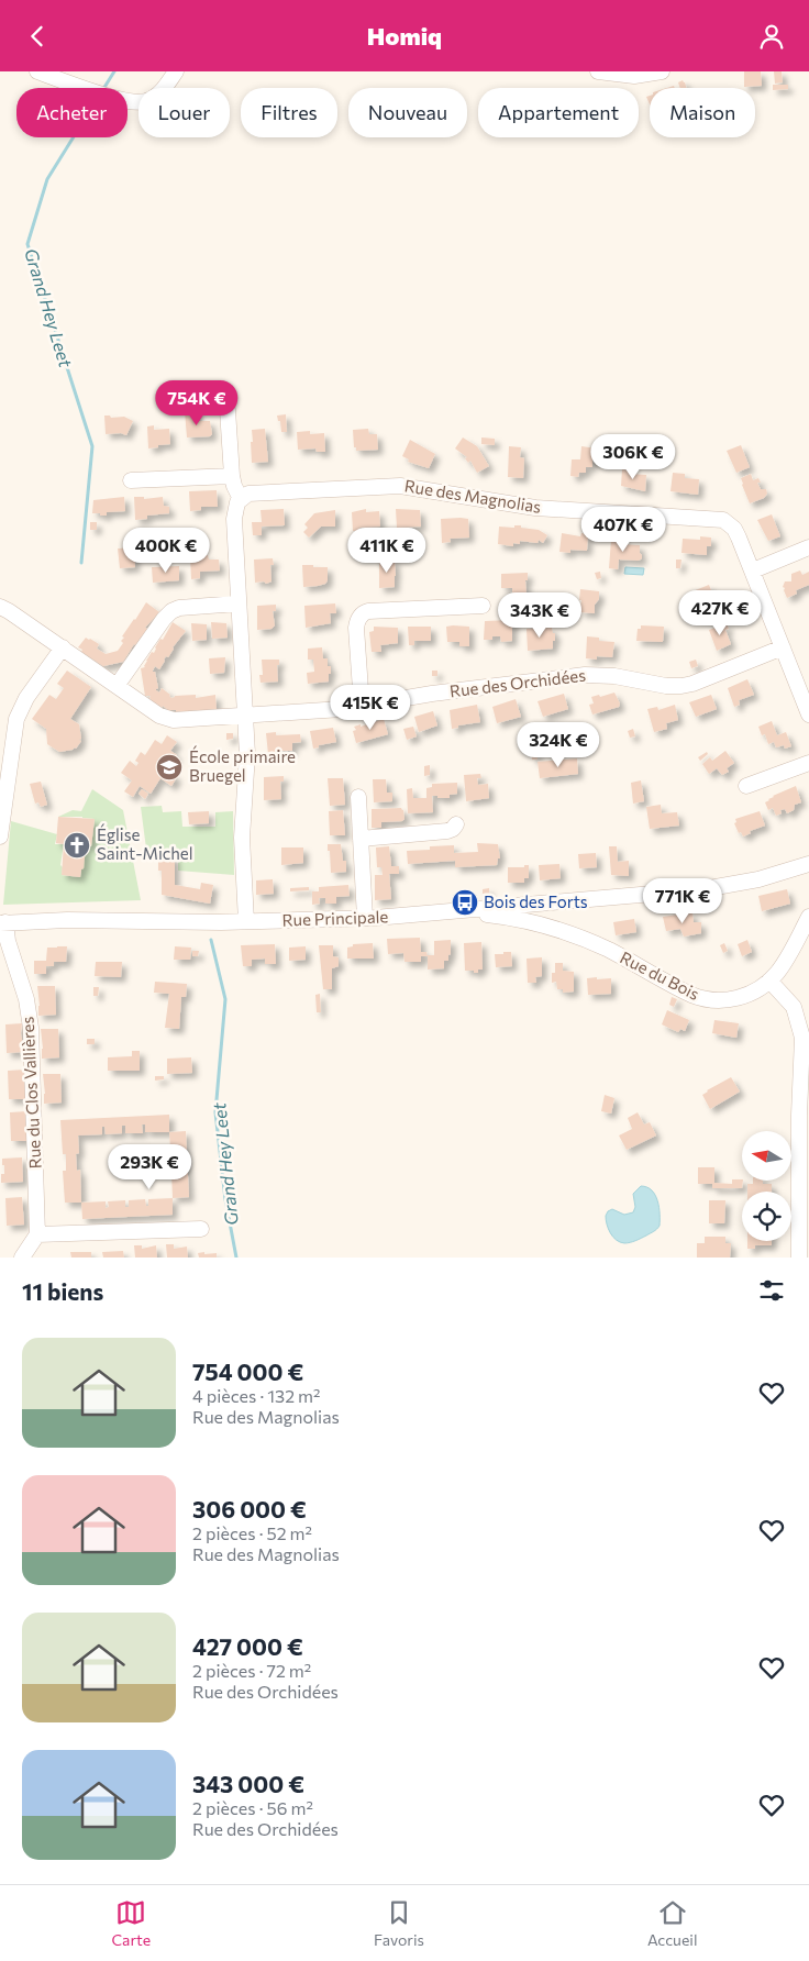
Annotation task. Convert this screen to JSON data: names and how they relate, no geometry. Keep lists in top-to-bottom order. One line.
{"streets":{"street":["Rue des Magnolias","Rue des Orchidées","Rue Principale","Rue du Bois","Rue du Clos Vallières"]},"crossings":[["Rue des Magnolias","Rue des Orchidées"],["Rue Principale","Rue du Bois"],["Rue Principale","Rue du Clos Vallières"]],"water":["Grand Hey Leet"],"places":{"school or university":["École primaire Bruegel"],"church":["Église Saint-Michel"],"bus stop":["Bois des Forts"]},"north":"left","page":{"header":"Homiq","chip":["Acheter","Louer","Filtres","Nouveau","Appartement","Maison"],"price":["754K €","306K €","407K €","400K €","411K €","427K €","343K €","415K €","324K €","771K €","293K €"],"heading":"11 biens","list":[{"name":"754 000 €","note":"4 pièces · 132 m² · Rue des Magnolias"},{"name":"306 000 €","note":"2 pièces · 52 m² · Rue des Magnolias"},{"name":"427 000 €","note":"2 pièces · 72 m² · Rue des Orchidées"},{"name":"343 000 €","note":"2 pièces · 56 m² · Rue des Orchidées"}],"tabs":["Carte","Favoris","Accueil"]}}
